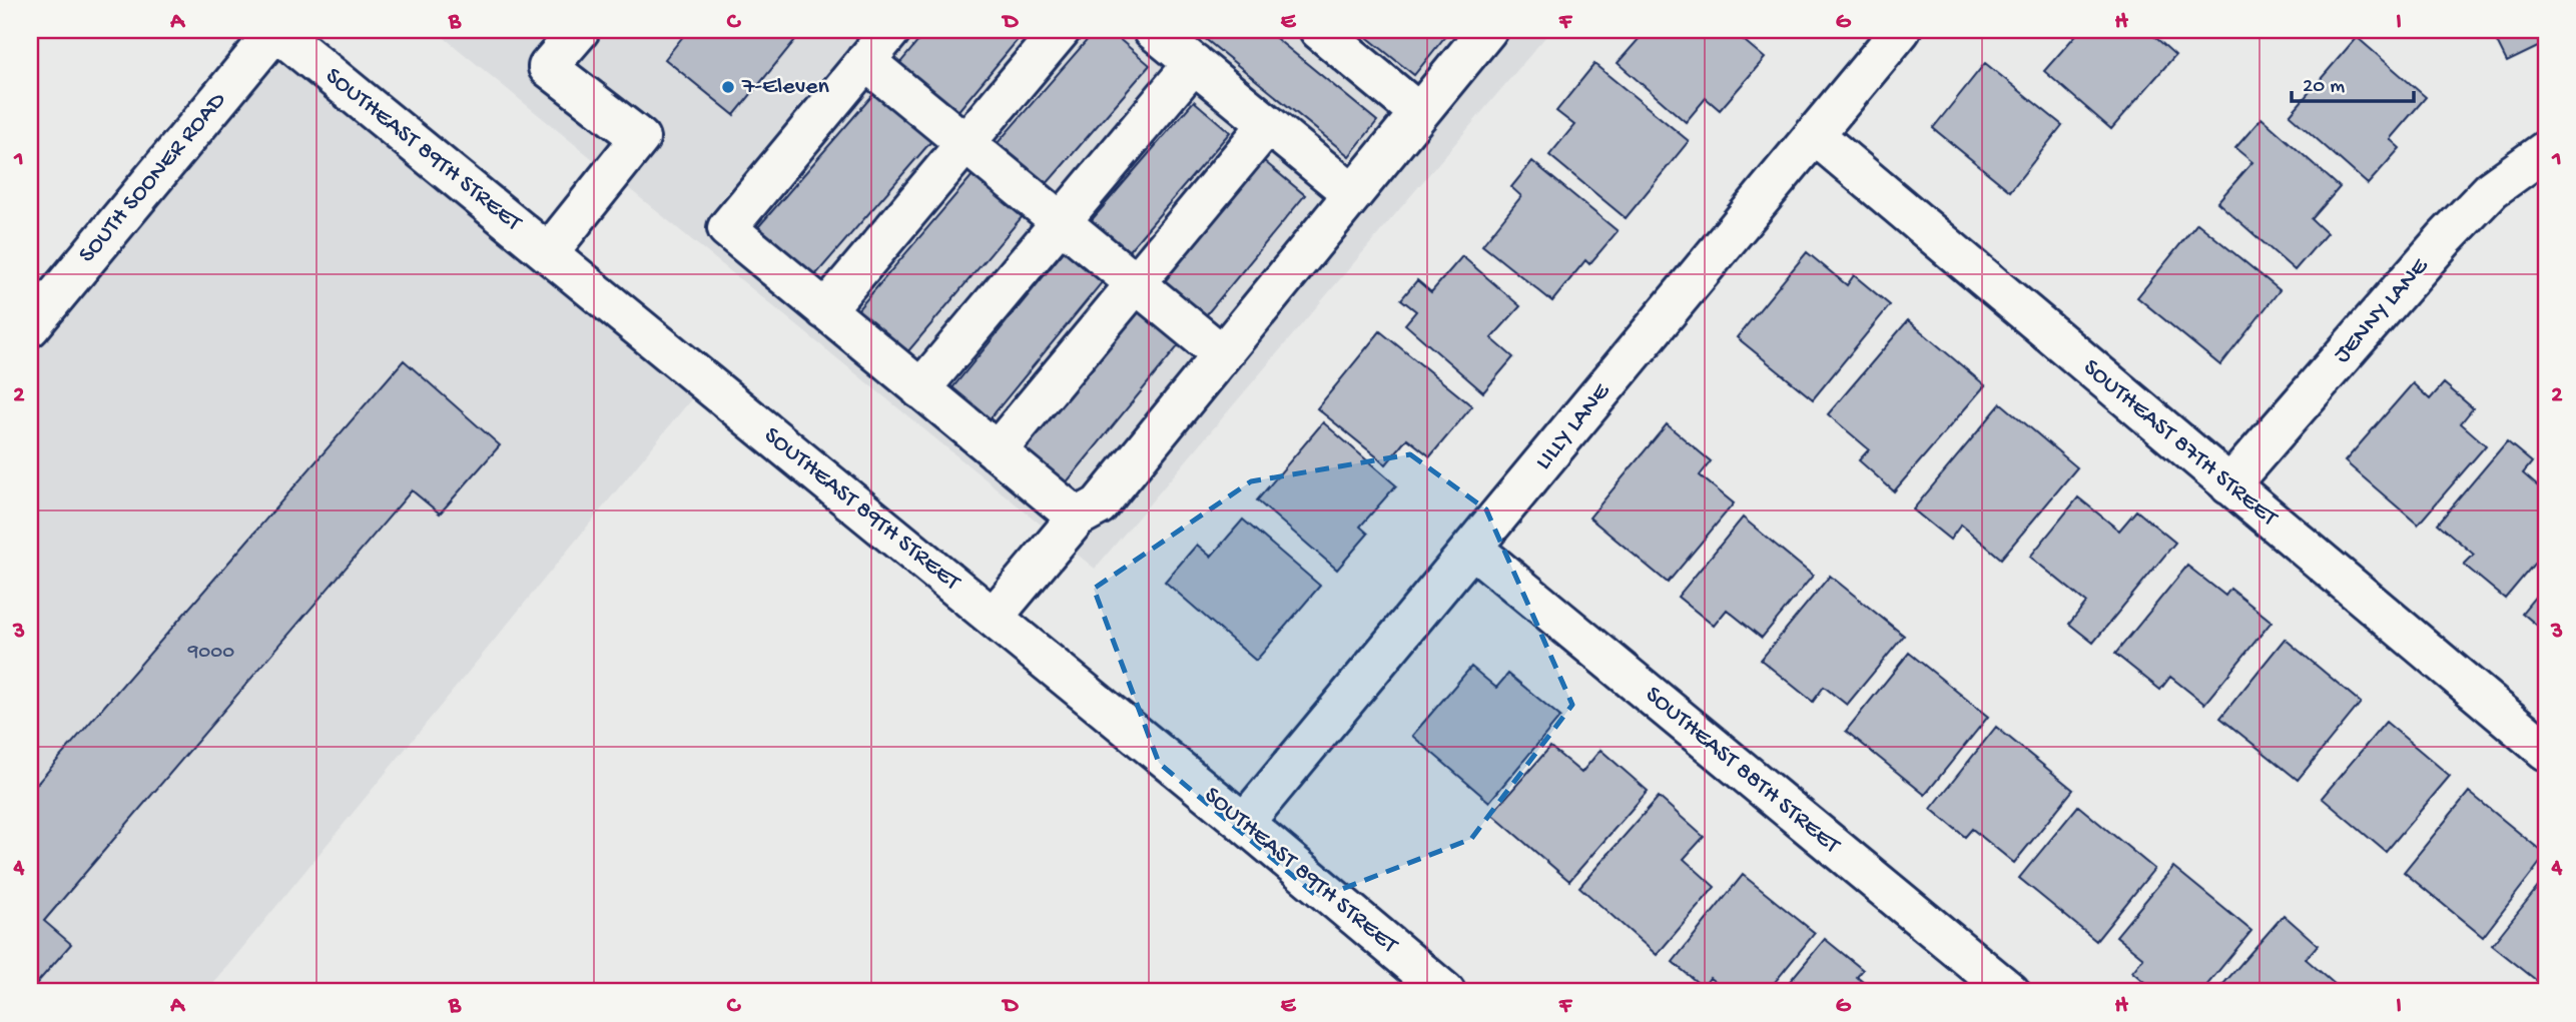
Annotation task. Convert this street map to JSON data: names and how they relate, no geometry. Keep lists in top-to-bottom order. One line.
{"streets":{"street":["SOUTHEAST 89TH STREET","SOUTH SOONER ROAD","JENNY LANE","LILLY LANE","SOUTHEAST 87TH STREET","SOUTHEAST 88TH STREET"]},"crossings":[["SOUTHEAST 89TH STREET","SOUTH SOONER ROAD"],["SOUTHEAST 89TH STREET","LILLY LANE"],["JENNY LANE","SOUTHEAST 87TH STREET"],["LILLY LANE","SOUTHEAST 87TH STREET"],["LILLY LANE","SOUTHEAST 88TH STREET"]],"places":["7-Eleven"],"house_numbers":["9000"],"scale_bar":"20 m","grid":{"columns":["A","B","C","D","E","F","G","H","I"],"rows":["1","2","3","4"]}}
